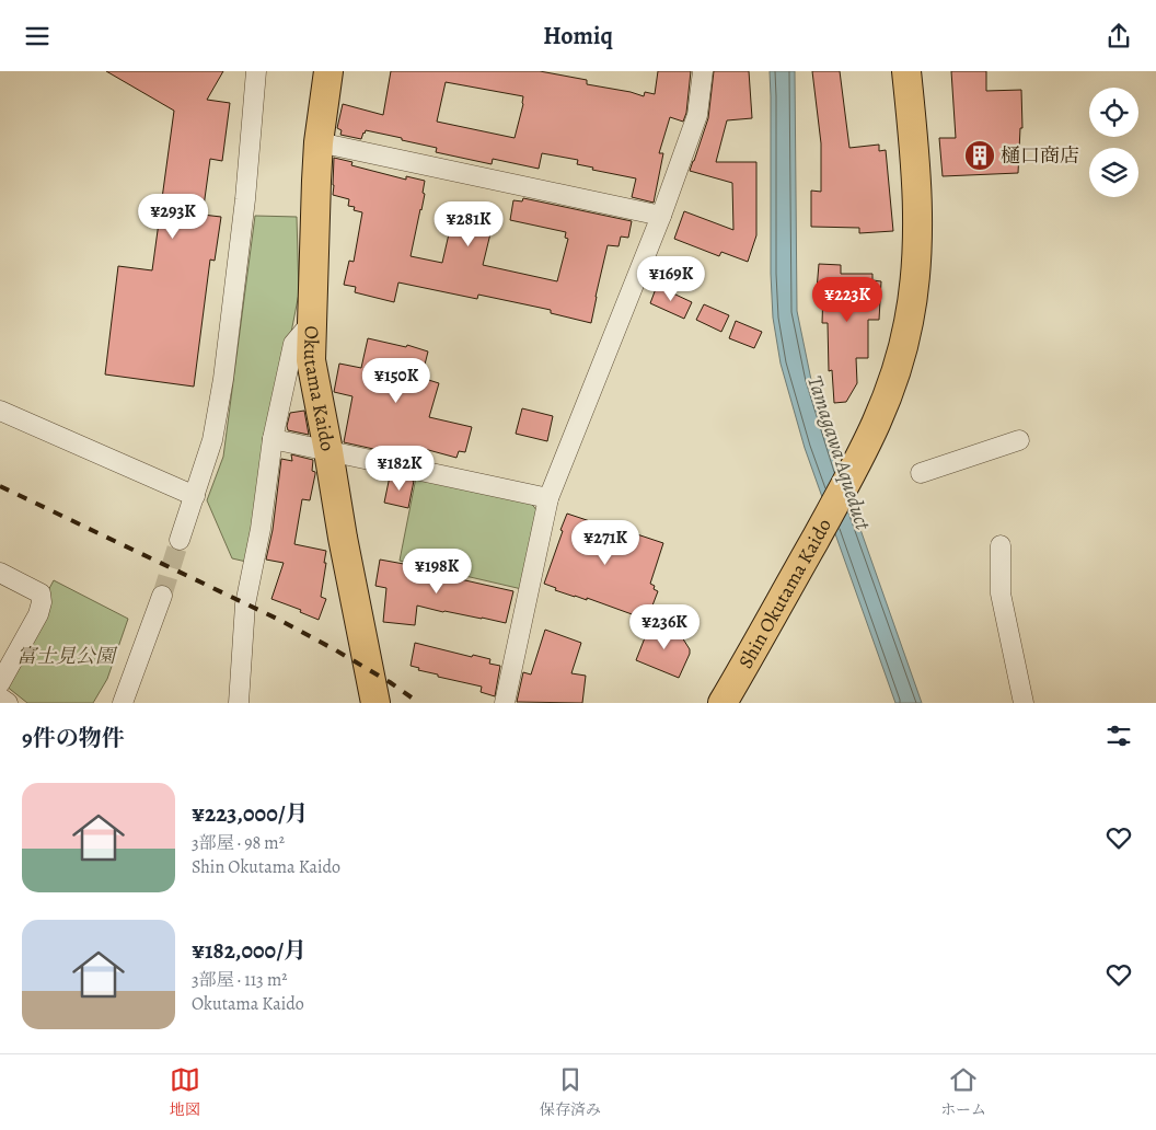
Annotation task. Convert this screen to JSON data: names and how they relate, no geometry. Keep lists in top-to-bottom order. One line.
{"streets":{"main road":["Okutama Kaido","Shin Okutama Kaido"]},"water":["Tamagawa Aqueduct"],"parks":["富士見公園"],"places":{"building":["樋口商店"]},"page":{"header":"Homiq","price":["¥293K","¥281K","¥169K","¥223K","¥150K","¥182K","¥271K","¥198K","¥236K"],"heading":"9件の物件","list":[{"name":"¥223,000/月","note":"3部屋 · 98 m² · Shin Okutama Kaido"},{"name":"¥182,000/月","note":"3部屋 · 113 m² · Okutama Kaido"}],"tabs":["地図","保存済み","ホーム"]}}
